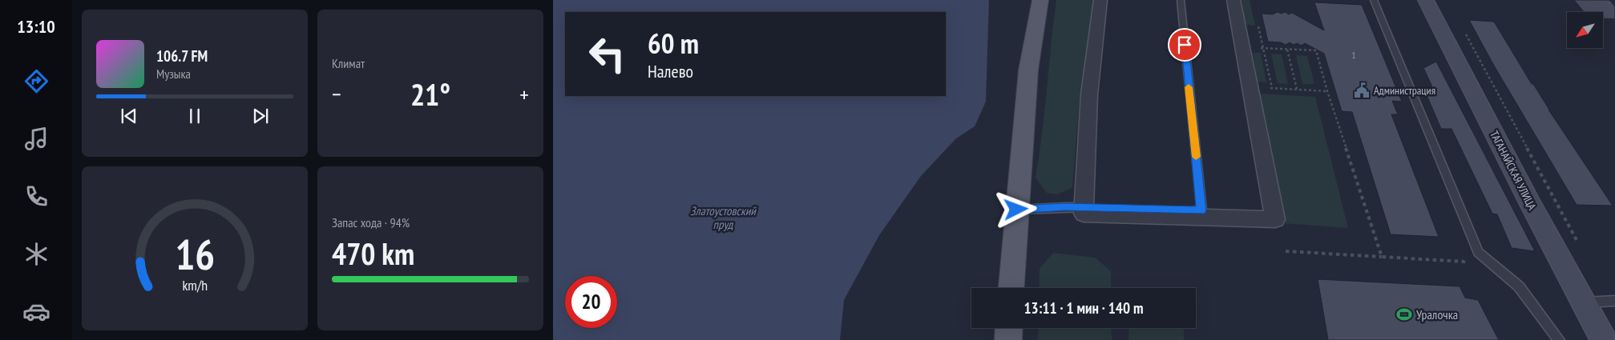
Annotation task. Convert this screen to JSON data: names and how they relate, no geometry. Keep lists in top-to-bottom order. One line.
{"streets":{"main road":["ТАГАНАЙСКАЯ УЛИЦА"]},"water":["Златоустовский пруд"],"places":{"public building":["Администрация"],"sports":["Уралочка"]},"house_numbers":["1"],"north":"bottom left","page":{"tabs":"13:10","tile":["Климат",["Запас хода · 94%","470 km"]],"turn":["60 m","Налево"],"song":["106.7 FM","Музыка"],"heat":["−","21°","+"],"limit":"20","trip":"13:11 · 1 мин · 140 m","gauge":["16","km/h"]}}
